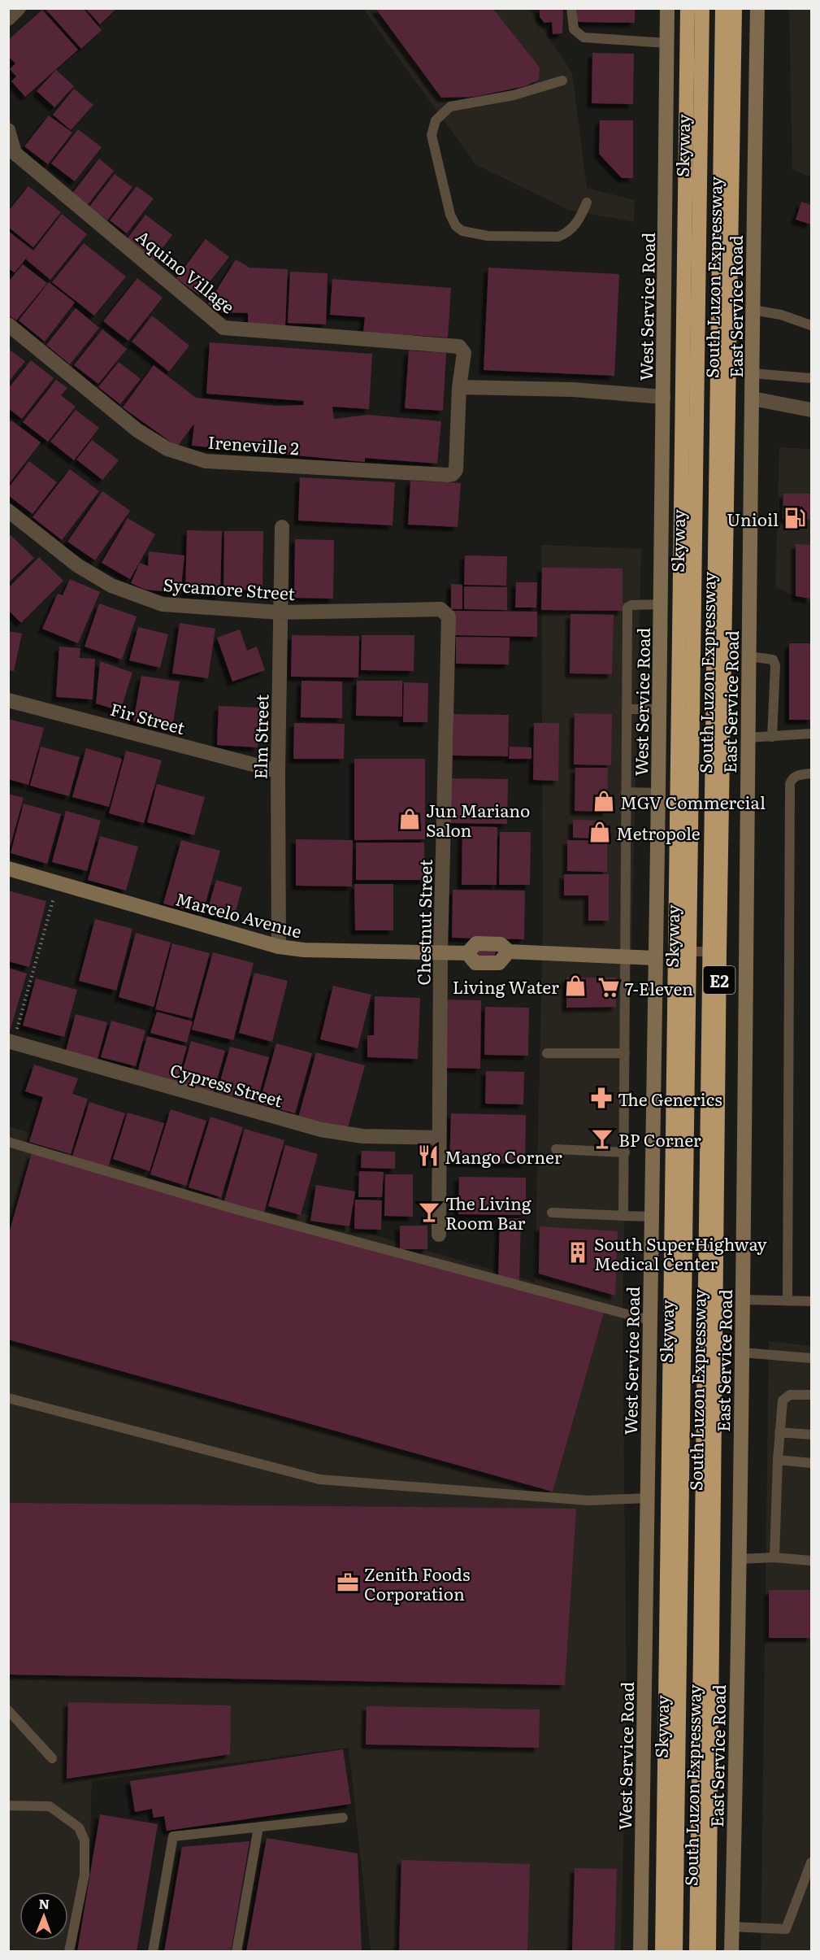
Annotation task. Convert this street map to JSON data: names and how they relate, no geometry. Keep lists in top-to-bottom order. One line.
{"streets":{"highway":["Skyway","South Luzon Expressway","E2"],"main road":["West Service Road","East Service Road","Marcelo Avenue"],"street":["Aquino Village","Ireneville 2","Sycamore Street","Fir Street","Elm Street","Chestnut Street","Cypress Street"]},"crossings":[["Aquino Village","Ireneville 2"],["West Service Road","Marcelo Avenue"],["Sycamore Street","Elm Street"],["Sycamore Street","Chestnut Street"],["Fir Street","Elm Street"],["Elm Street","Marcelo Avenue"],["Marcelo Avenue","Chestnut Street"],["Chestnut Street","Cypress Street"]],"places":{"fuel station":["Unioil"],"shop":["MGV Commercial","Jun Mariano Salon","Metropole","Living Water"],"supermarket":["7-Eleven"],"pharmacy":["The Generics"],"bar":["BP Corner","The Living Room Bar"],"restaurant":["Mango Corner"],"building":["South SuperHighway Medical Center"],"office":["Zenith Foods Corporation"]},"north":"top"}
